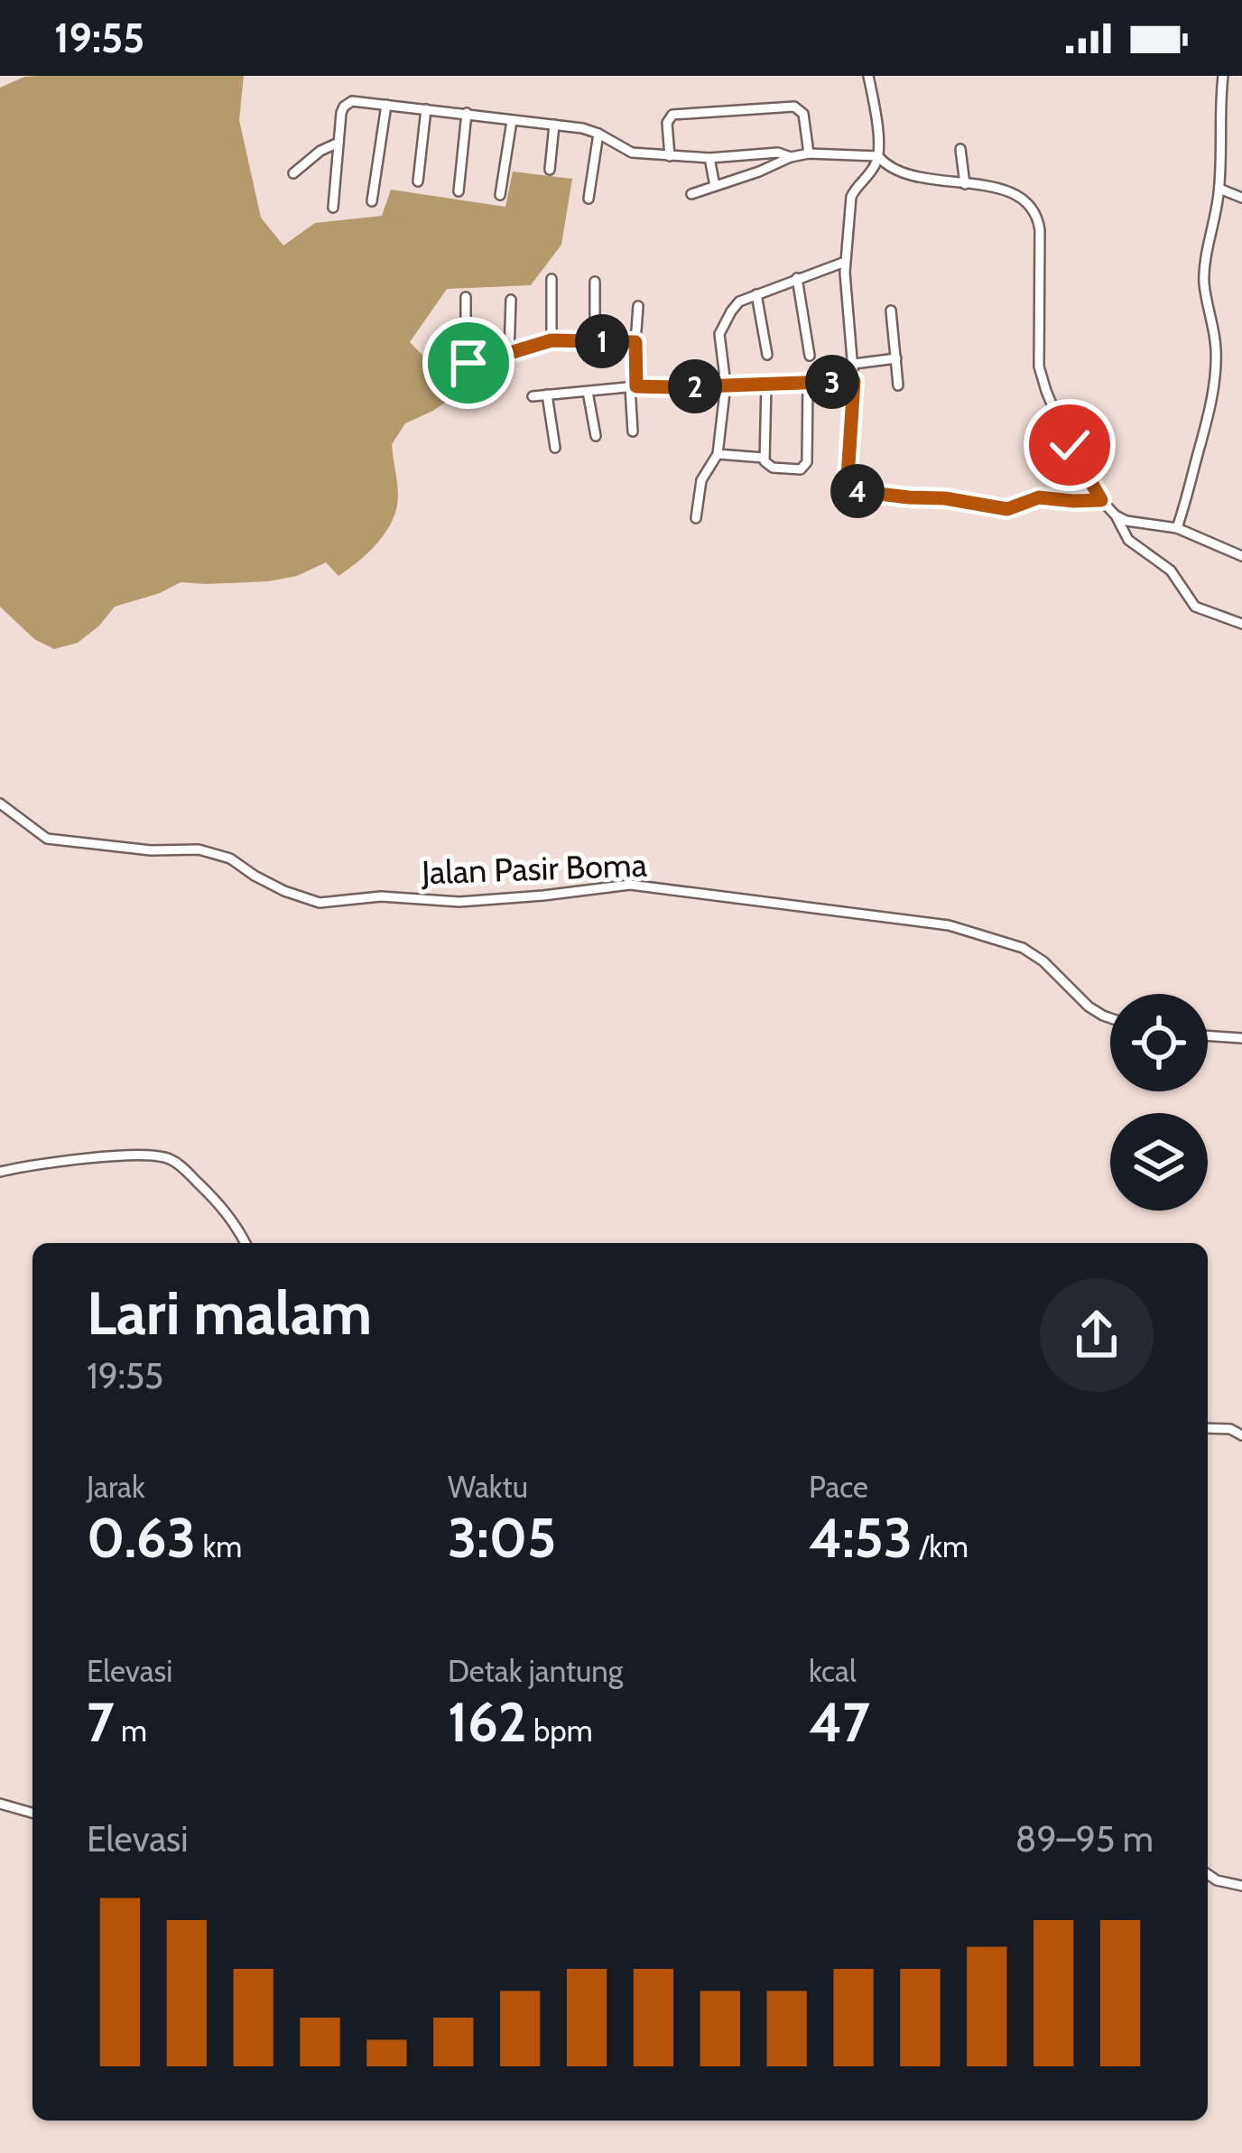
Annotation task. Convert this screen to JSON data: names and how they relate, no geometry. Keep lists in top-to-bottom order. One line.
{"streets":{"street":["Jalan Pasir Boma"]},"page":{"status":"19:55","pins":["1","3","2","4"],"heading":["Lari malam","19:55"],"stats":[["Jarak","0.63 km"],["Waktu","3:05"],["Pace","4:53 /km"],["Elevasi","7 m"],["Detak jantung","162 bpm"],["kcal","47"]],"chart":["Elevasi","89–95 m"]}}
